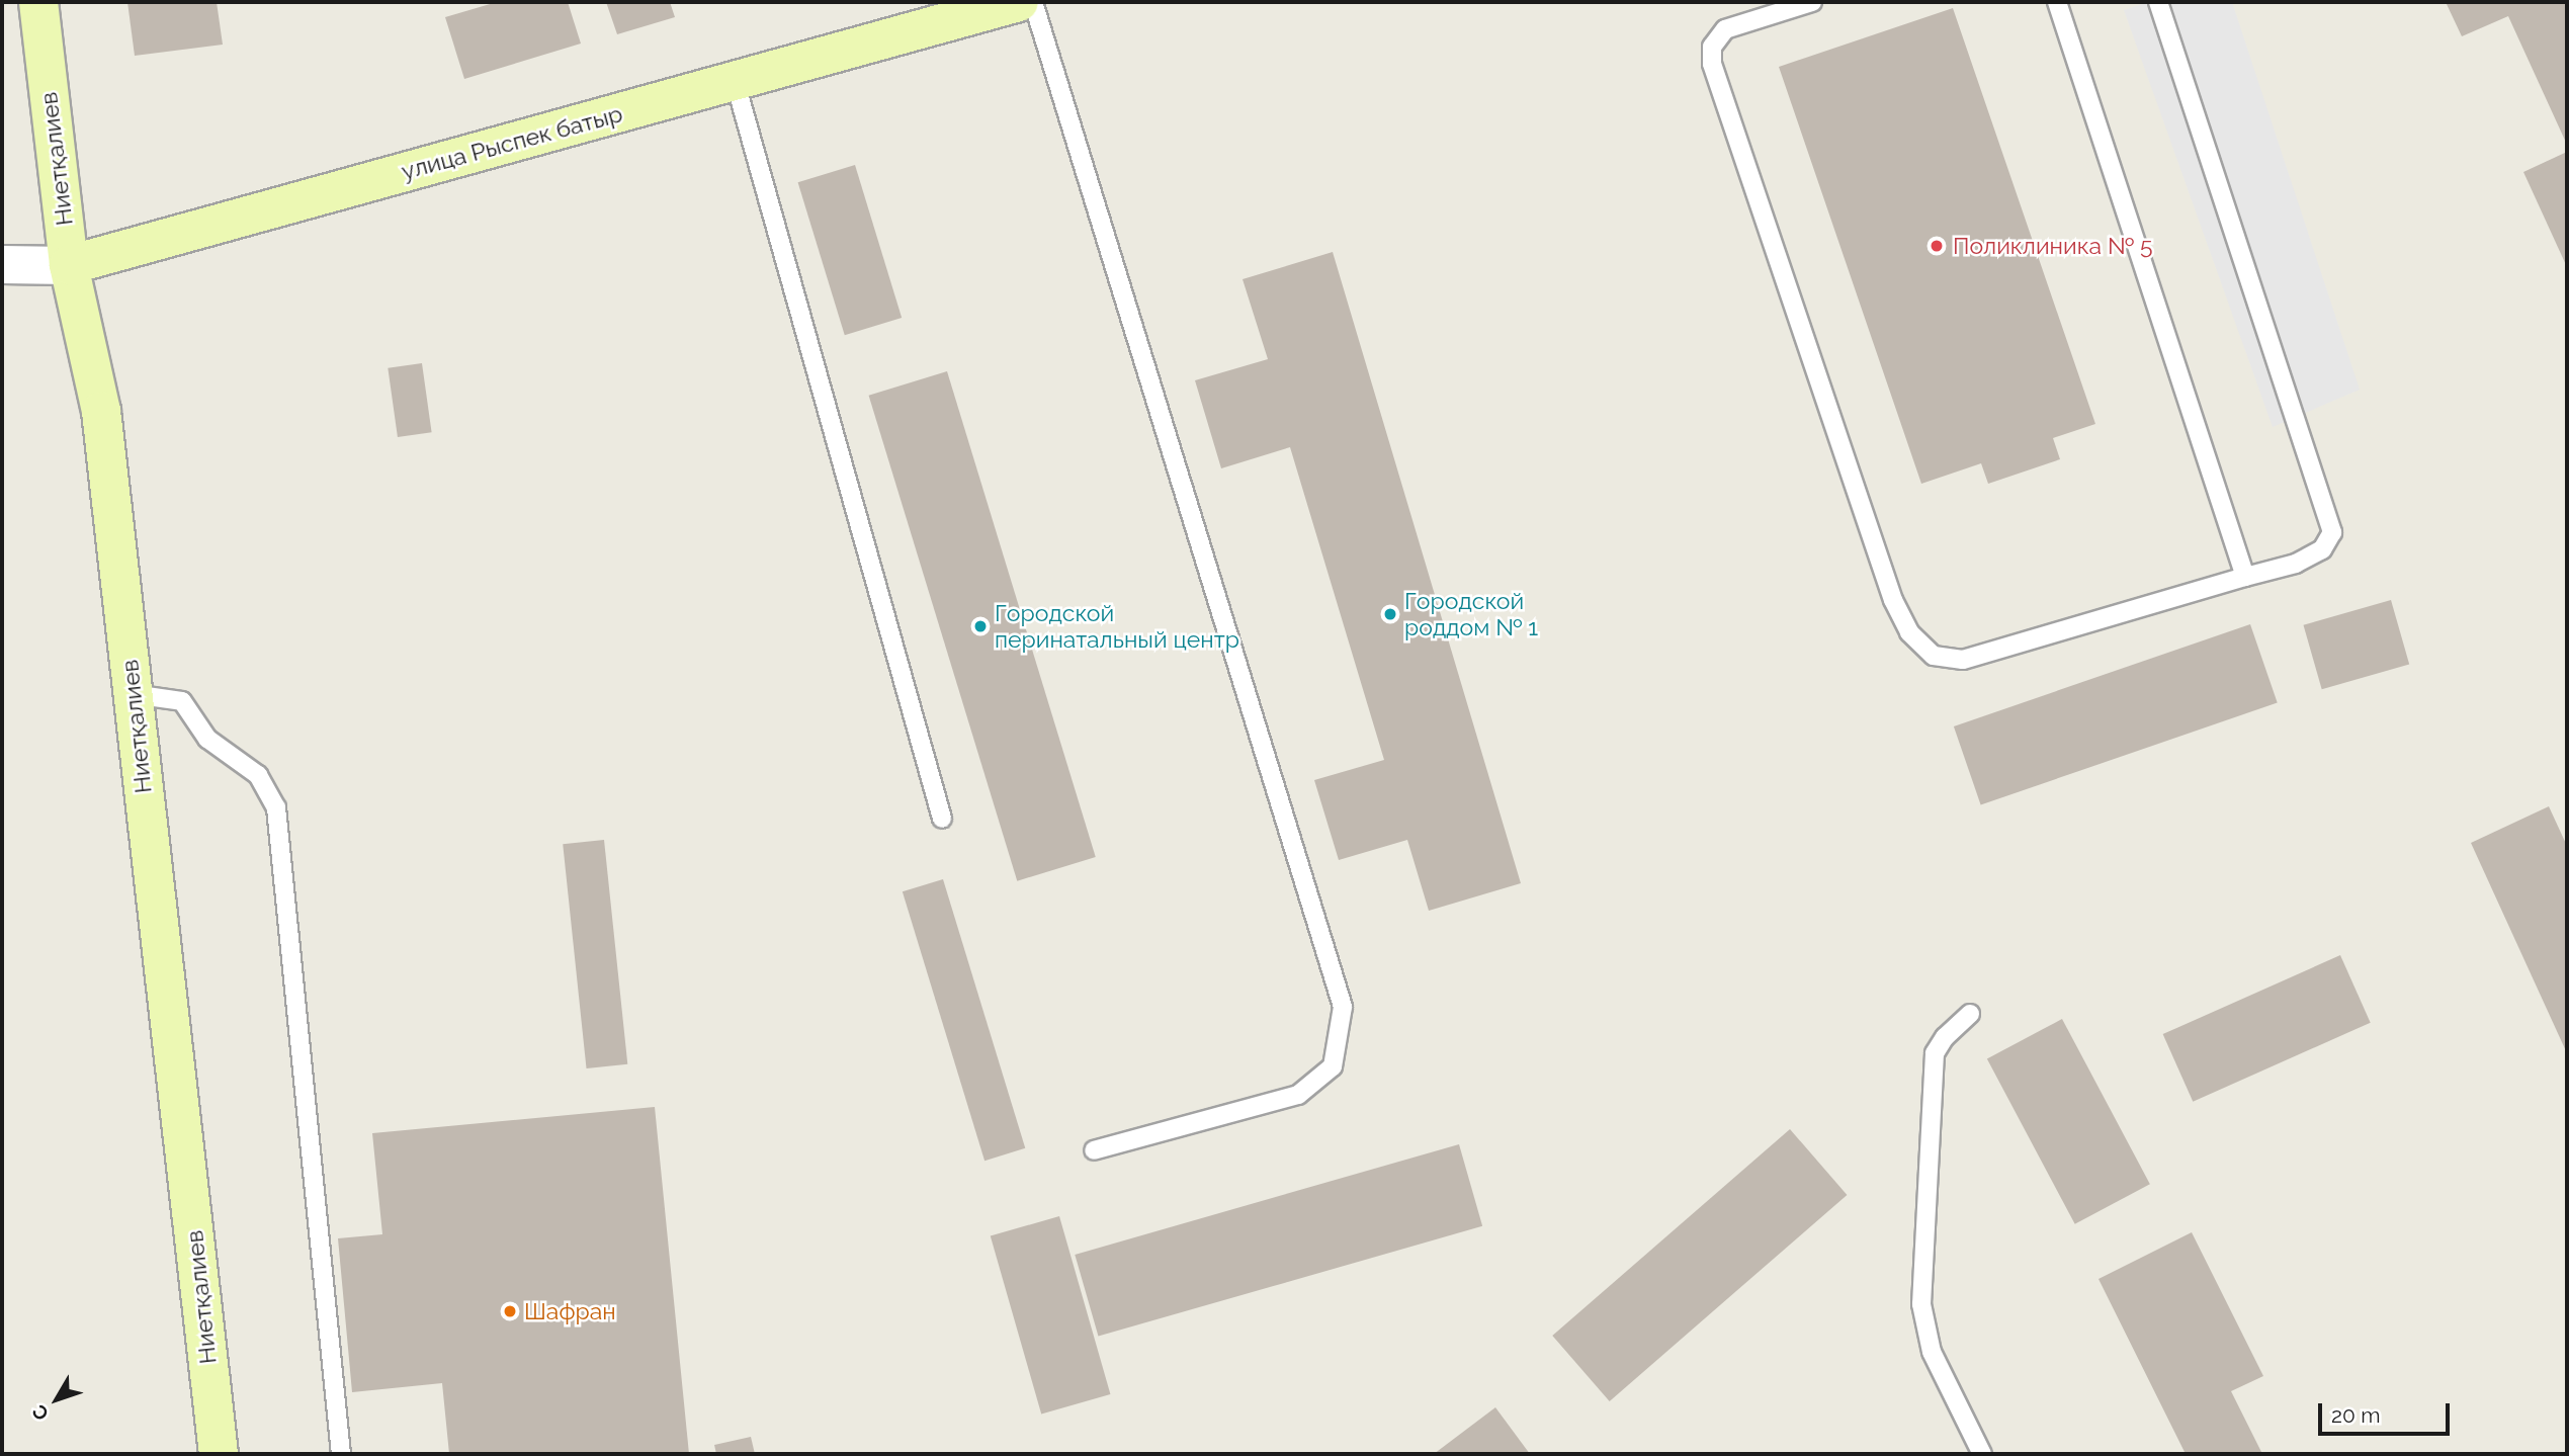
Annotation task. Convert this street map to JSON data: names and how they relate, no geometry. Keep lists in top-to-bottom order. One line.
{"streets":{"street":["улица Рыспек батыр","Ниетқалиев"]},"crossings":[["улица Рыспек батыр","Ниетқалиев"]],"places":["Поликлиника № 5","Городской роддом № 1","Городской перинатальный центр","Шафран"],"scale_bar":"20 m","north":"bottom left"}
